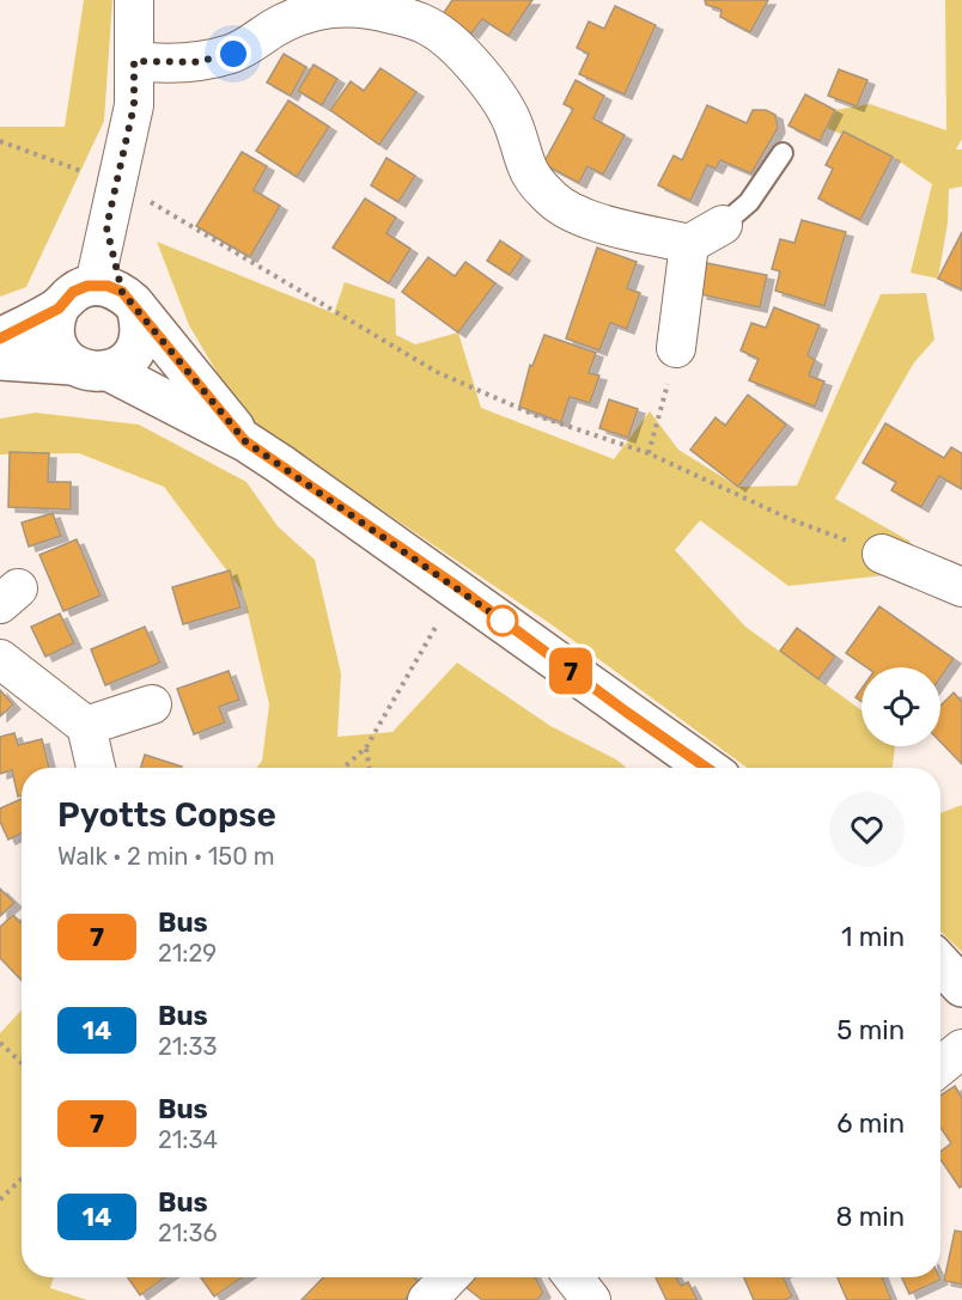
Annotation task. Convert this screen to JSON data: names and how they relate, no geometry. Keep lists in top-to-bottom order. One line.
{"lines":["bus line 7"],"page":{"on_map":"7","heading":["Pyotts Copse","Walk · 2 min · 150 m"],"list":[{"mark":"7","name":"Bus","note":"21:29","value":"1 min"},{"mark":"14","name":"Bus","note":"21:33","value":"5 min"},{"mark":"7","name":"Bus","note":"21:34","value":"6 min"},{"mark":"14","name":"Bus","note":"21:36","value":"8 min"}]}}
